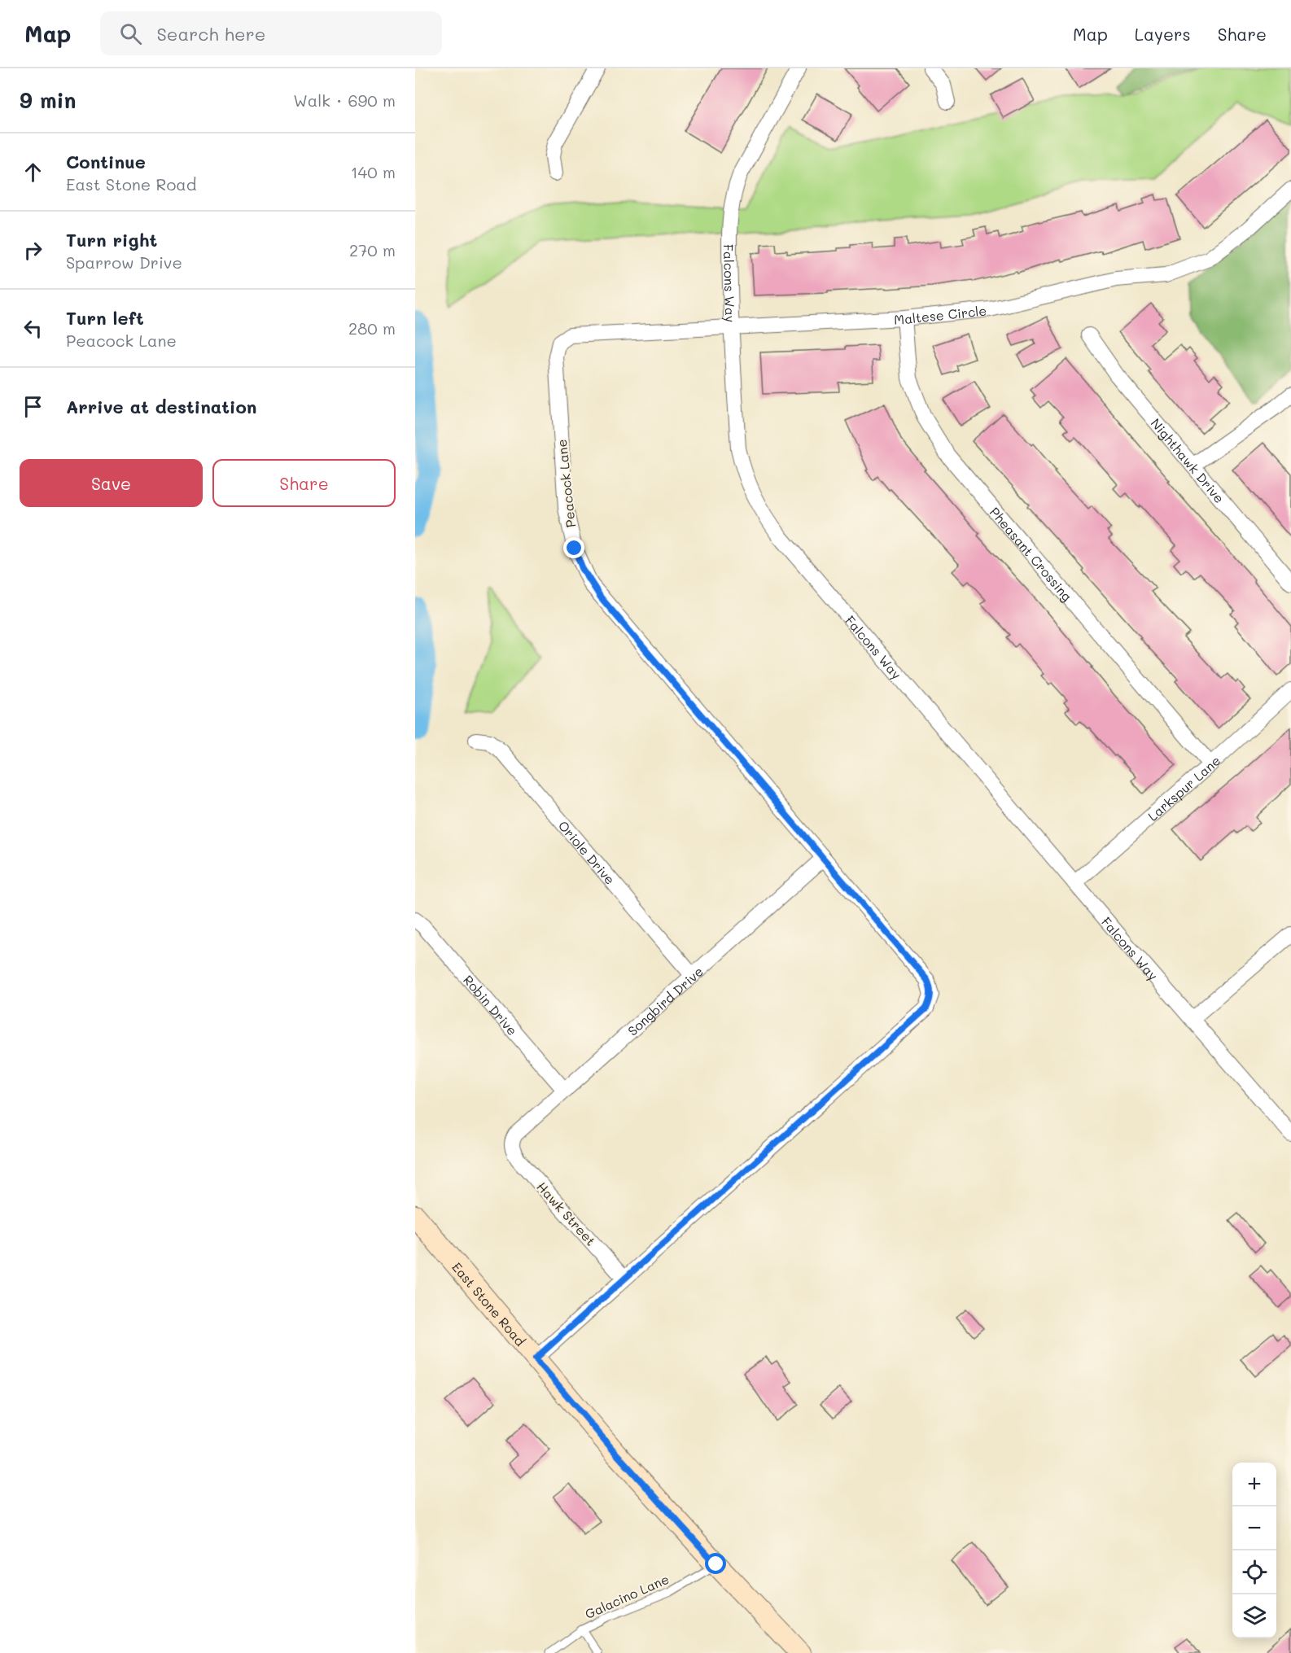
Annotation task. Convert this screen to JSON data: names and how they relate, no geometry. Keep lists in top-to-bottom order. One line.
{"streets":{"main road":["East Stone Road"],"street":["Falcons Way","Maltese Circle","Nighthawk Drive","Peacock Lane","Pheasant Crossing","Larkspur Lane","Oriole Drive","Songbird Drive","Robin Drive","Hawk Street"],"lane":["Galacino Lane"]},"crossings":[["Falcons Way","Maltese Circle"],["Falcons Way","Larkspur Lane"],["Maltese Circle","Peacock Lane"],["Maltese Circle","Pheasant Crossing"],["Peacock Lane","Songbird Drive"],["Peacock Lane","Hawk Street"],["Pheasant Crossing","Larkspur Lane"],["Oriole Drive","Songbird Drive"],["Songbird Drive","Robin Drive"],["Songbird Drive","Hawk Street"],["East Stone Road","Galacino Lane"]],"page":{"header":"Map","search":"Search here","nav":["Map","Layers","Share"],"heading":["9 min","Walk · 690 m"],"list":[["Continue","East Stone Road","140 m"],["Turn right","Sparrow Drive","270 m"],["Turn left","Peacock Lane","280 m"],"Arrive at destination"],"buttons":["Save","Share"],"map_buttons":["+","−"]}}
